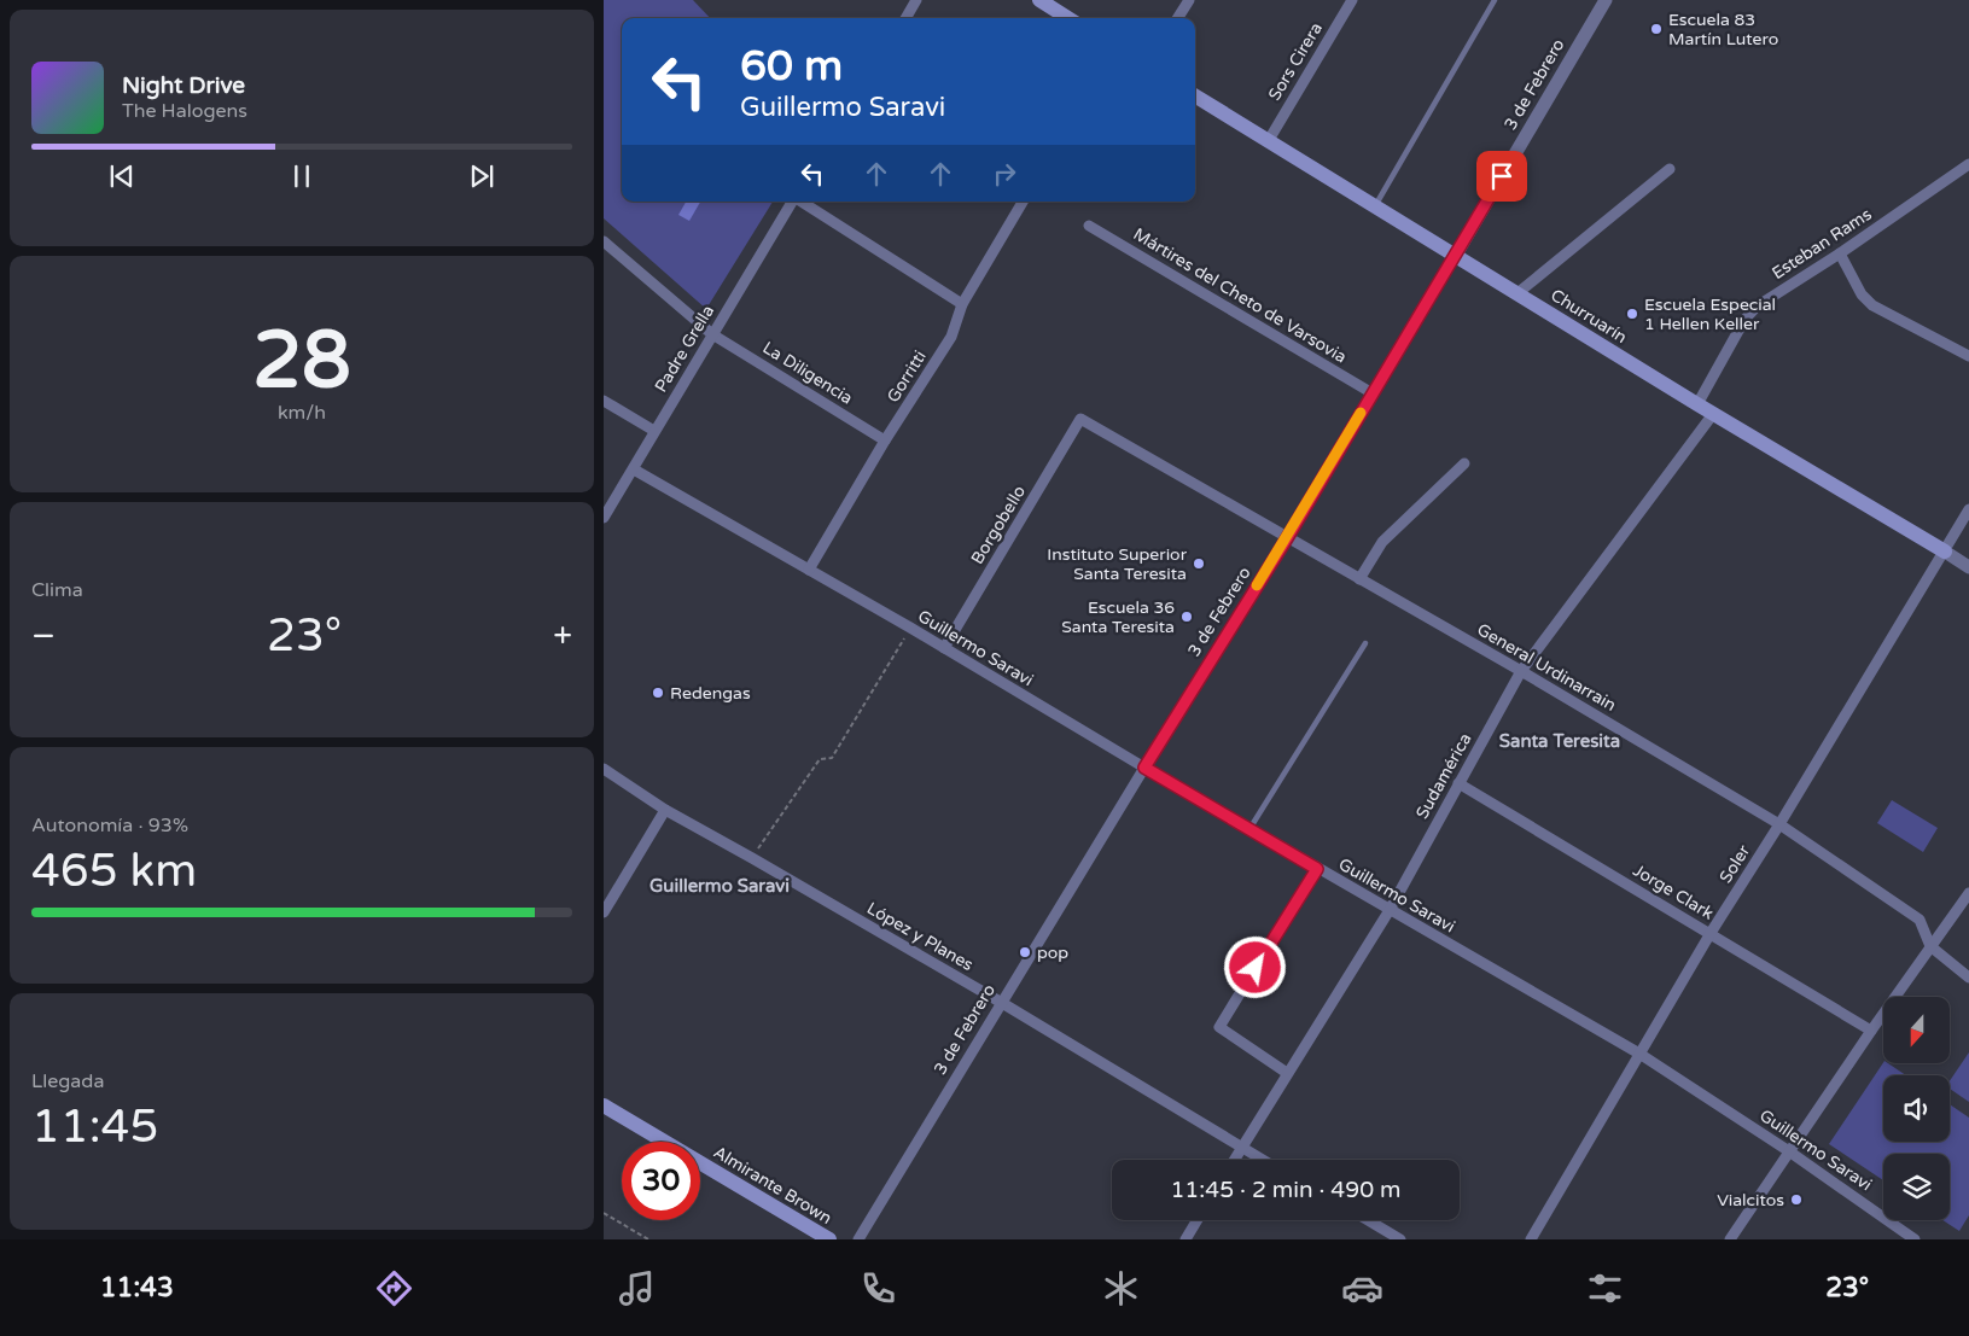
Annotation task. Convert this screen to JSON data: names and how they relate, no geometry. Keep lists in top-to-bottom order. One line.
{"streets":{"main road":["Churruarín","Almirante Brown"],"street":["Sors Cirera","3 de Febrero","Esteban Rams","Mártires del Cheto de Varsovia","Padre Grella","La Diligencia","Gorritti","Borgobello","Guillermo Saravi","General Urdinarrain","Sudamérica","Soler","Jorge Clark","López y Planes"]},"crossings":[["Sors Cirera","Churruarín"],["3 de Febrero","Mártires del Cheto de Varsovia"],["3 de Febrero","Churruarín"],["3 de Febrero","Guillermo Saravi"],["3 de Febrero","General Urdinarrain"],["3 de Febrero","López y Planes"],["Esteban Rams","Churruarín"],["Churruarín","Sudamérica"],["Churruarín","Soler"],["Padre Grella","La Diligencia"],["Padre Grella","Guillermo Saravi"],["La Diligencia","Gorritti"],["Gorritti","Guillermo Saravi"],["Borgobello","Guillermo Saravi"],["Borgobello","General Urdinarrain"],["Guillermo Saravi","Sudamérica"],["Guillermo Saravi","Soler"],["General Urdinarrain","Sudamérica"],["General Urdinarrain","Soler"],["Sudamérica","Jorge Clark"],["Sudamérica","López y Planes"],["Soler","Jorge Clark"]],"districts":["Santa Teresita","Guillermo Saravi"],"places":["Escuela 83 Martín Lutero","Escuela Especial 1 Hellen Keller","Instituto Superior Santa Teresita","Escuela 36 Santa Teresita","Redengas","pop","Vialcitos"],"north":"bottom","page":{"turn":["60 m","Guillermo Saravi"],"song":["Night Drive","The Halogens"],"tile":[["28","km/h"],"Clima",["Autonomía · 93%","465 km"],["Llegada","11:45"]],"heat":["−","23°","+"],"limit":"30","trip":"11:45 · 2 min · 490 m","tabs":["11:43","23°"]}}
